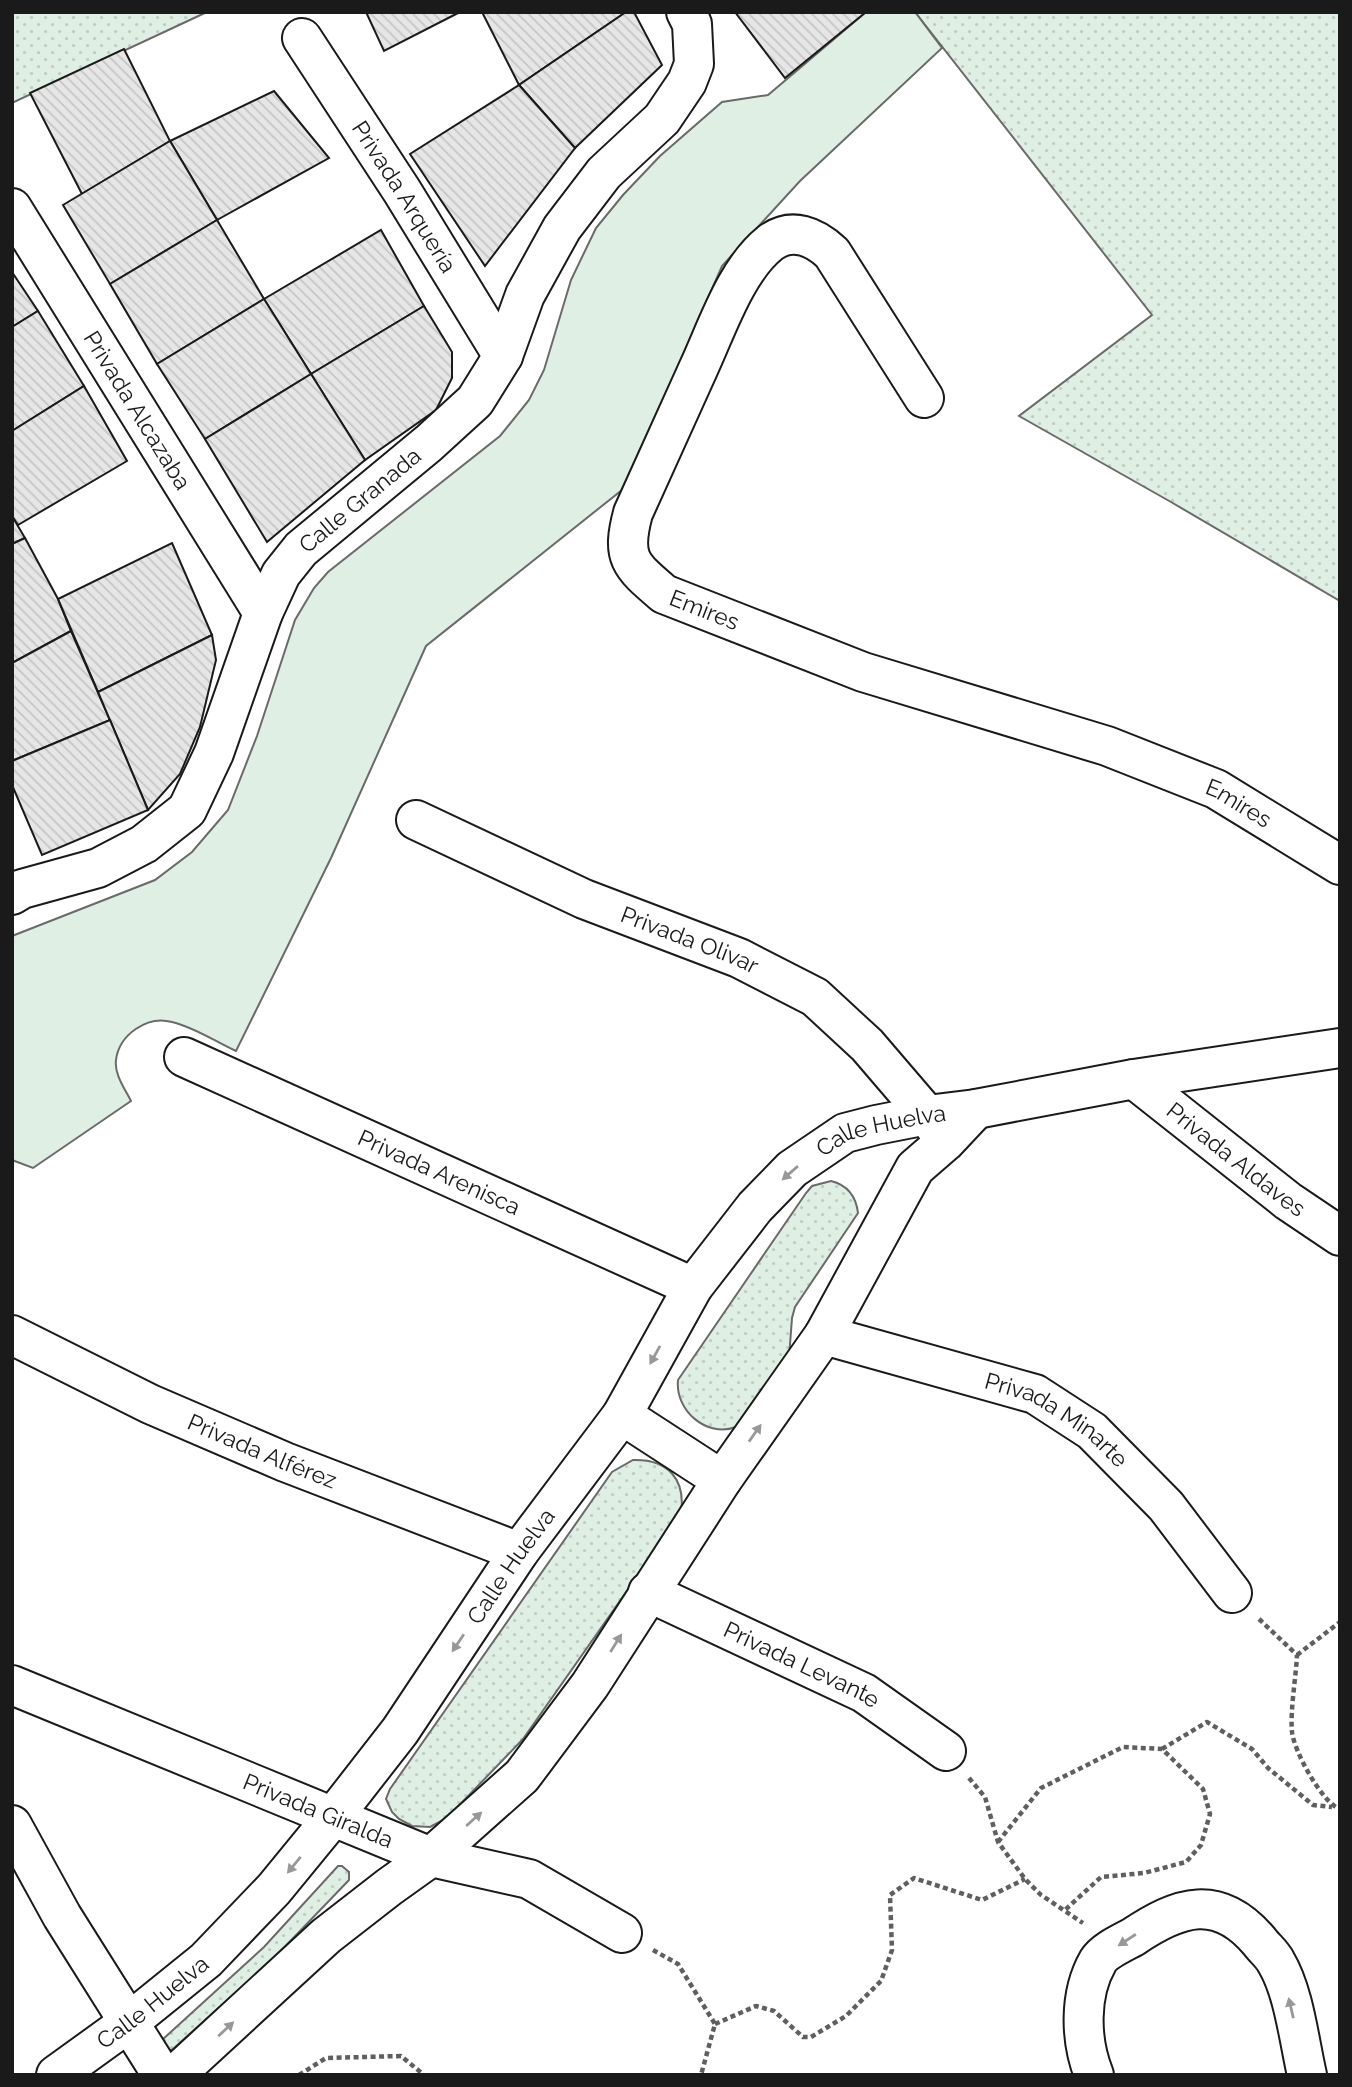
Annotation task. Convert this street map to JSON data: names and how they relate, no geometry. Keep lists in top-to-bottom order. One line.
{"streets":{"street":["Privada Arquería","Privada Alcazaba","Calle Granada","Emires","Privada Olivar","Calle Huelva","Privada Aldaves","Privada Arenisca","Privada Minarte","Privada Alférez","Privada Levante","Privada Giralda"]},"crossings":[["Privada Arquería","Calle Granada"],["Privada Alcazaba","Calle Granada"],["Privada Olivar","Calle Huelva"],["Calle Huelva","Privada Aldaves"],["Calle Huelva","Privada Arenisca"],["Calle Huelva","Privada Minarte"],["Calle Huelva","Privada Alférez"],["Calle Huelva","Privada Levante"],["Calle Huelva","Privada Giralda"]]}
